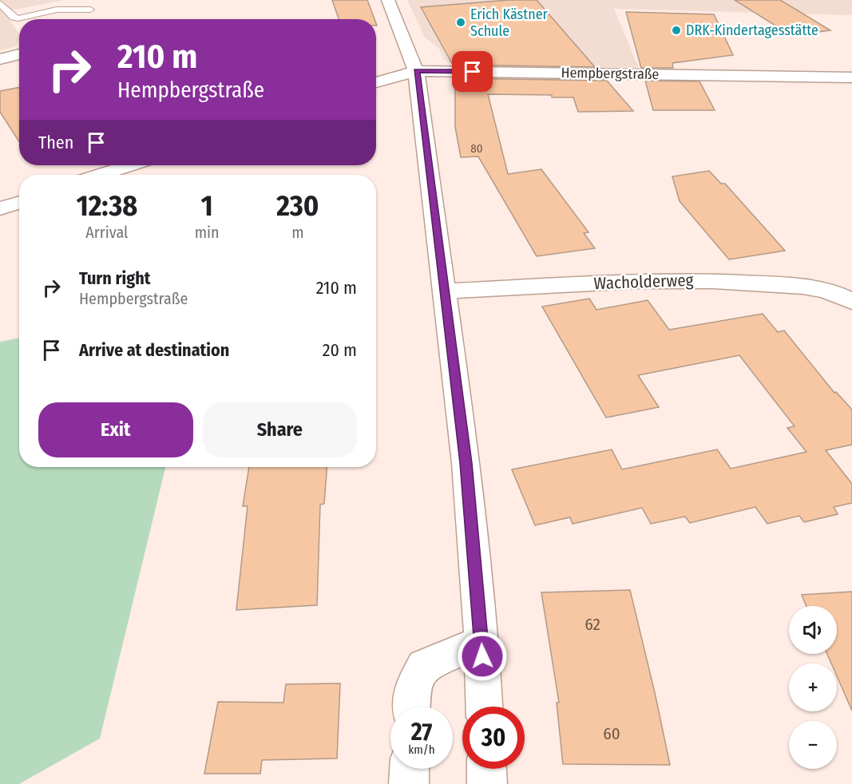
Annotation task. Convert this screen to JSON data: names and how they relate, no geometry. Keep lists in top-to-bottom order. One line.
{"streets":{"street":["Hempbergstraße","Wacholderweg"]},"places":["Erich Kästner Schule","DRK-Kindertagesstätte"],"house_numbers":["80","62","60"],"page":{"turn":["210 m","Hempbergstraße"],"then":"Then","eta":["12:38","Arrival","1","min","230","m"],"list":[{"name":"Turn right","note":"Hempbergstraße","value":"210 m"},{"name":"Arrive at destination","value":"20 m"}],"buttons":["Exit","Share"],"map_buttons":["+","−"],"speed":"27 km/h","limit":"30"}}
